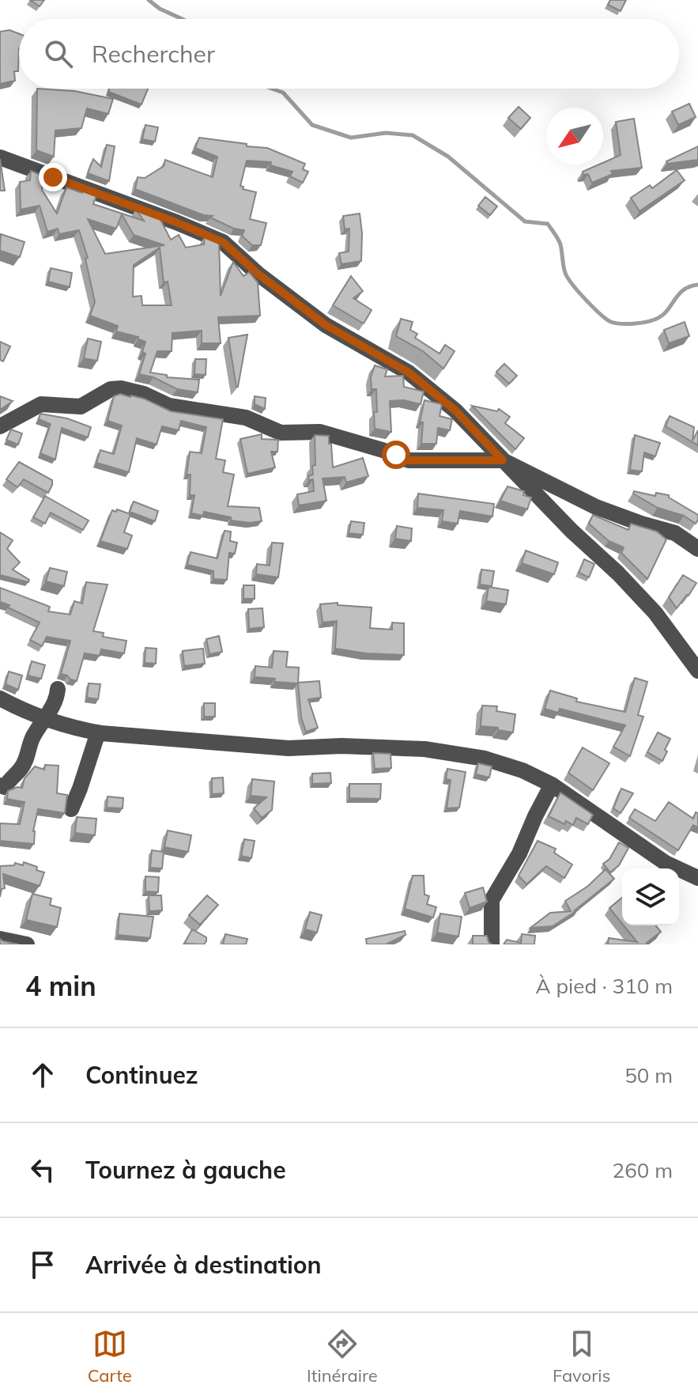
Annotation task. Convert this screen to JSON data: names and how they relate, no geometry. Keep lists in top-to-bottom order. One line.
{"north":"bottom left","page":{"search":"Rechercher","heading":["4 min","À pied · 310 m"],"list":[["Continuez","50 m"],["Tournez à gauche","260 m"],"Arrivée à destination"],"nav":["Carte","Itinéraire","Favoris"]}}
